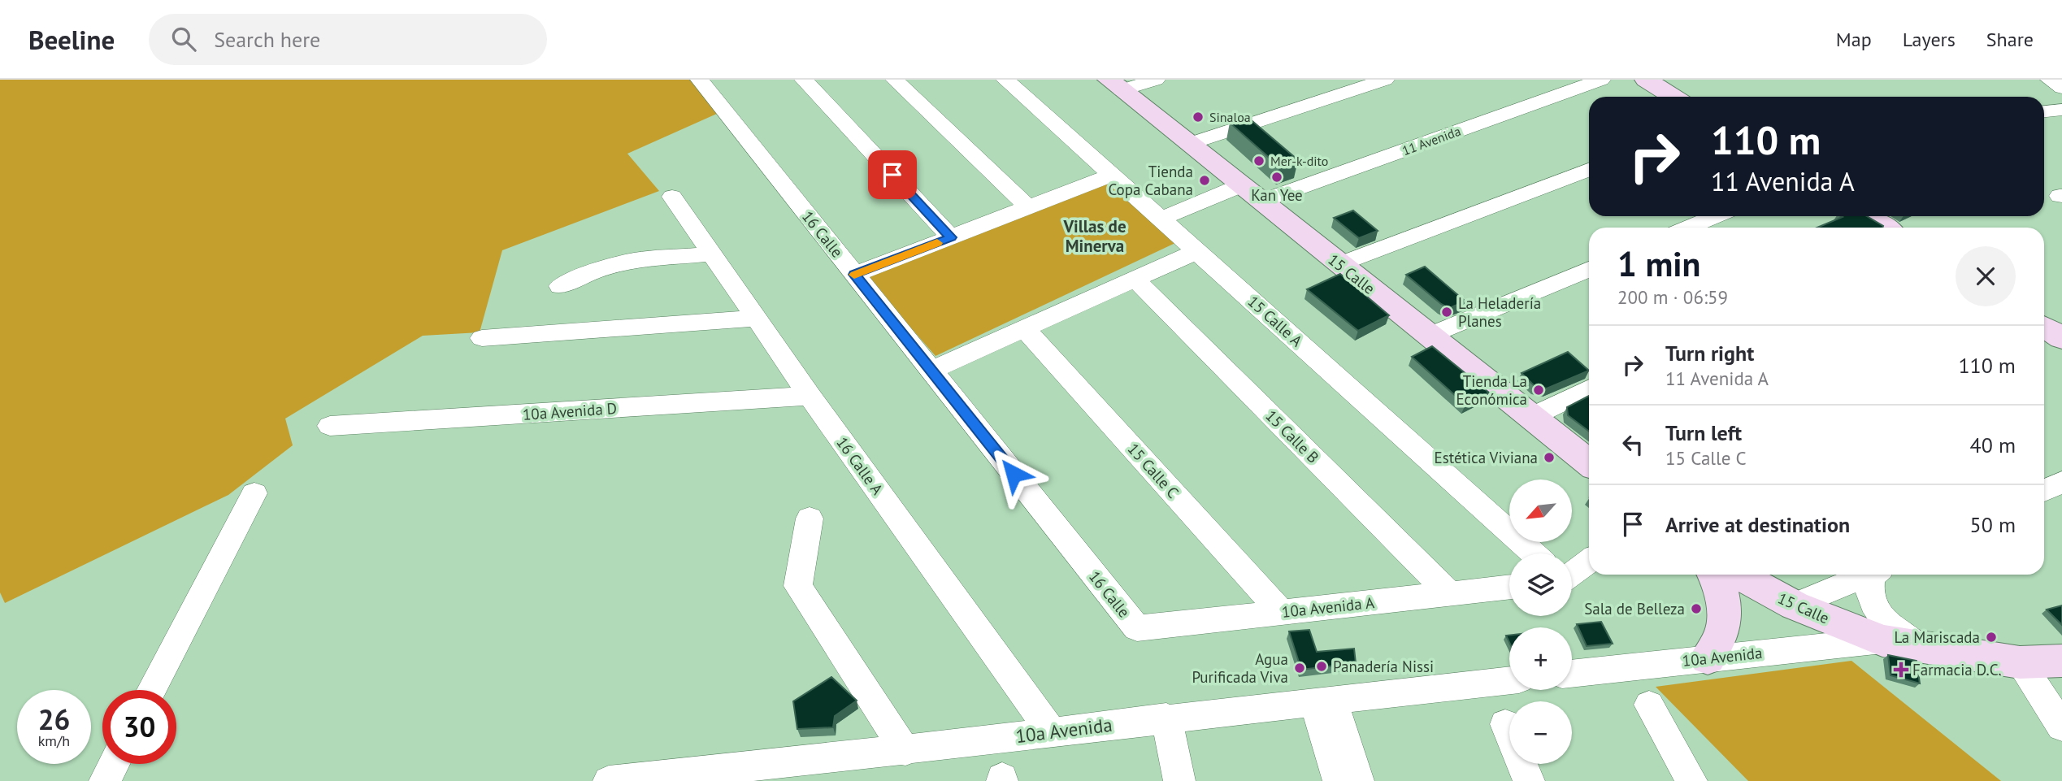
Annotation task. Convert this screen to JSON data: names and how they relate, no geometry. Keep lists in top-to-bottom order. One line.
{"streets":{"street":["11 Avenida","16 Calle","15 Calle","15 Calle A","10a Avenida D","15 Calle B","16 Calle A","15 Calle C","10a Avenida A","10a Avenida"]},"crossings":[["11 Avenida","15 Calle"],["11 Avenida","15 Calle A"],["16 Calle","10a Avenida A"],["15 Calle","10a Avenida"],["10a Avenida D","16 Calle A"],["15 Calle B","10a Avenida A"],["16 Calle A","10a Avenida"],["15 Calle C","10a Avenida A"]],"districts":["Villas de Minerva"],"places":{"other":["Sinaloa","Mer-k-dito","Kan Yee","Tienda Copa Cabana","La Heladería Planes","Tienda La Económica","Estética Viviana","Sala de Belleza","La Mariscada","Panadería Nissi","Agua Purificada Viva"],"health":["Farmacia D.C."]},"north":"bottom left","page":{"header":"Beeline","search":"Search here","nav":["Map","Layers","Share"],"turn":["110 m","11 Avenida A"],"heading":["1 min","200 m · 06:59"],"list":[{"name":"Turn right","note":"11 Avenida A","value":"110 m"},{"name":"Turn left","note":"15 Calle C","value":"40 m"},{"name":"Arrive at destination","value":"50 m"}],"map_buttons":["+","−"],"speed":"26 km/h","limit":"30"}}
